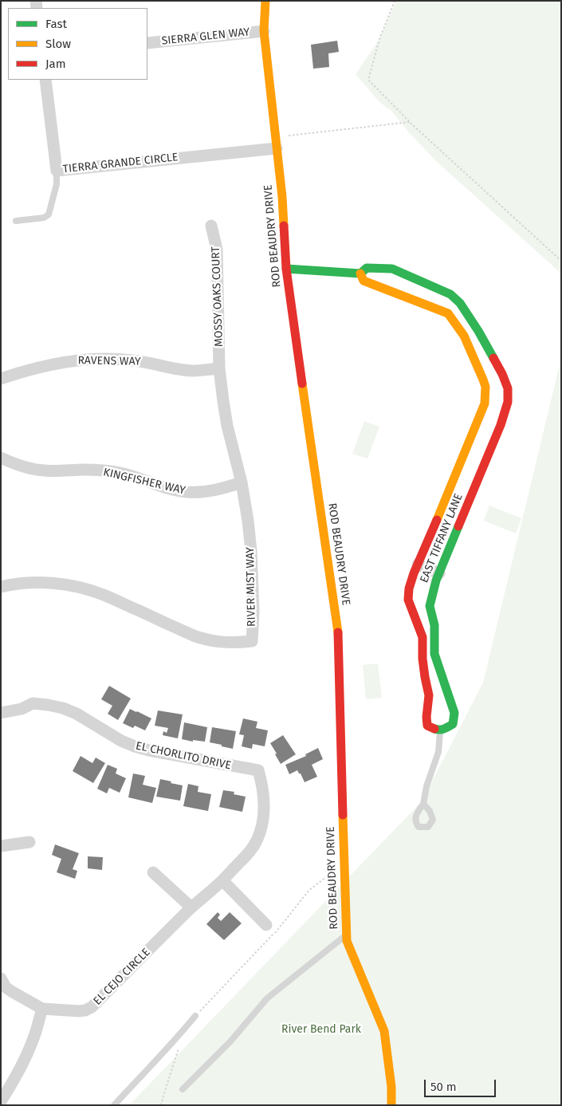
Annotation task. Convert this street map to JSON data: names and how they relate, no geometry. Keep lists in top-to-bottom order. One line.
{"streets":{"street":["SIERRA GLEN WAY","TIERRA GRANDE CIRCLE","ROD BEAUDRY DRIVE","MOSSY OAKS COURT","RAVENS WAY","KINGFISHER WAY","EAST TIFFANY LANE","RIVER MIST WAY","EL CHORLITO DRIVE","EL CEJO CIRCLE"]},"crossings":[["SIERRA GLEN WAY","ROD BEAUDRY DRIVE"],["TIERRA GRANDE CIRCLE","ROD BEAUDRY DRIVE"],["ROD BEAUDRY DRIVE","EAST TIFFANY LANE"],["MOSSY OAKS COURT","RAVENS WAY"],["MOSSY OAKS COURT","RIVER MIST WAY"],["RAVENS WAY","RIVER MIST WAY"],["KINGFISHER WAY","RIVER MIST WAY"],["EL CHORLITO DRIVE","EL CEJO CIRCLE"]],"parks":["River Bend Park"],"legend":["Fast","Slow","Jam"],"scale_bar":"50 m"}
